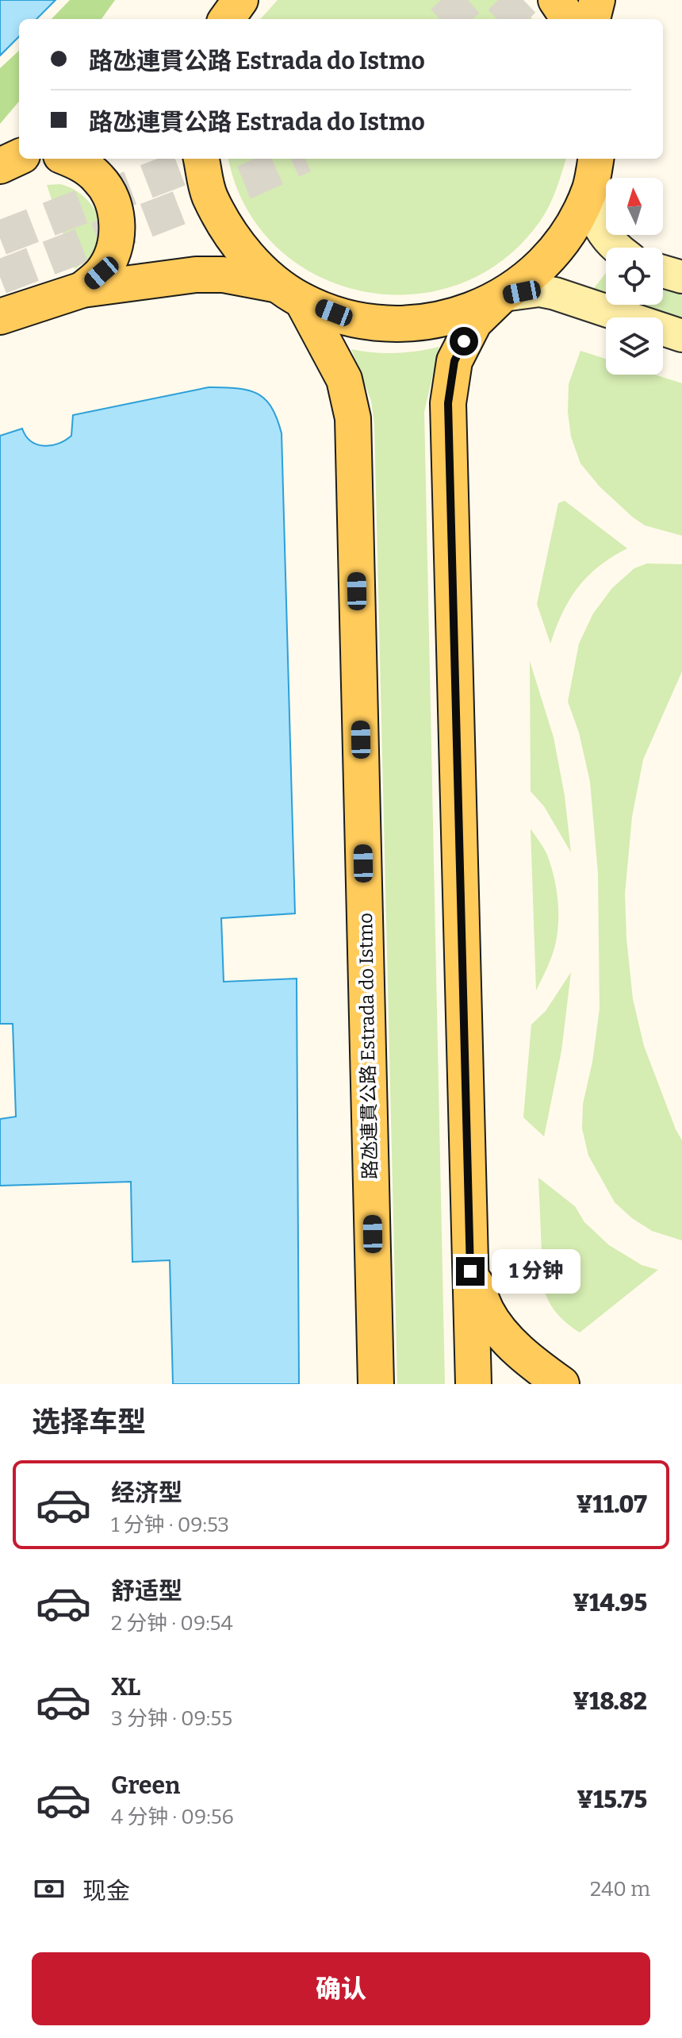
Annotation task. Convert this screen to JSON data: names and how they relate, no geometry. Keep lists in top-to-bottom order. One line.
{"streets":{"main road":["路氹連貫公路 Estrada do Istmo"]},"north":"top","page":{"banner":["路氹連貫公路 Estrada do Istmo","路氹連貫公路 Estrada do Istmo"],"bubble":"1 分钟","heading":"选择车型","list":[{"name":"经济型","note":"1 分钟 · 09:53","value":"¥11.07"},{"name":"舒适型","note":"2 分钟 · 09:54","value":"¥14.95"},{"name":"XL","note":"3 分钟 · 09:55","value":"¥18.82"},{"name":"Green","note":"4 分钟 · 09:56","value":"¥15.75"}],"pay":["现金","240 m"],"buttons":"确认"}}
